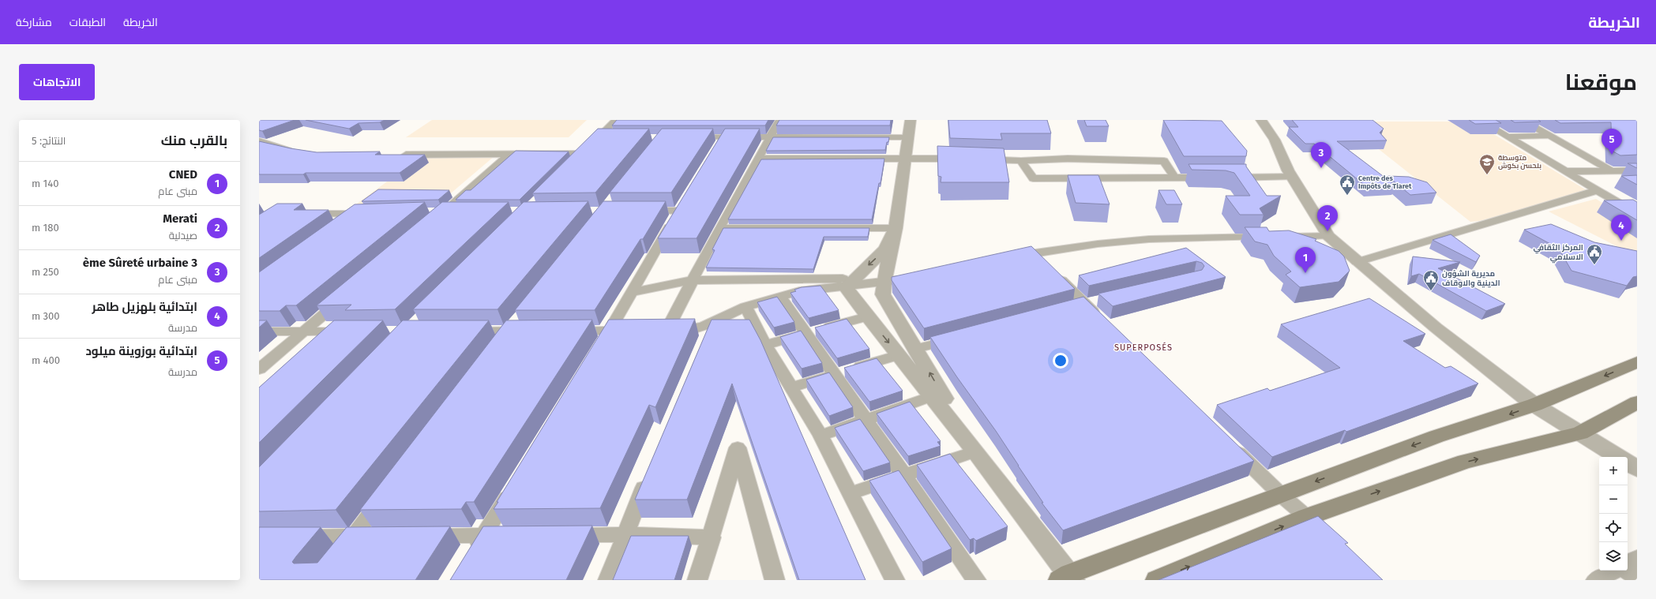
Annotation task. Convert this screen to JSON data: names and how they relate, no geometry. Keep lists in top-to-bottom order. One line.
{"districts":["SUPERPOSÉS"],"places":{"school or university":["متوسطة بلحسن بكوش"],"public building":["Centre des Impôts de Tiaret","المركز الثقافي الاسلامي","مديرية الشؤون الدينية والاوقاف"]},"page":{"header":"الخريطة","nav":["الخريطة","الطبقات","مشاركة"],"title":"موقعنا","buttons":"الاتجاهات","heading":["بالقرب منك","النتائج: 5"],"pins":["5","3","2","4","1"],"list":[{"mark":"1","name":"CNED","note":"مبنى عام","value":"140 m"},{"mark":"2","name":"Merati","note":"صيدلية","value":"180 m"},{"mark":"3","name":"3 ème Sûreté urbaine","note":"مبنى عام","value":"250 m"},{"mark":"4","name":"ابتدائية بلهزيل طاهر","note":"مدرسة","value":"300 m"},{"mark":"5","name":"ابتدائية بوزوينة ميلود","note":"مدرسة","value":"400 m"}],"map_buttons":["+","−"]}}
